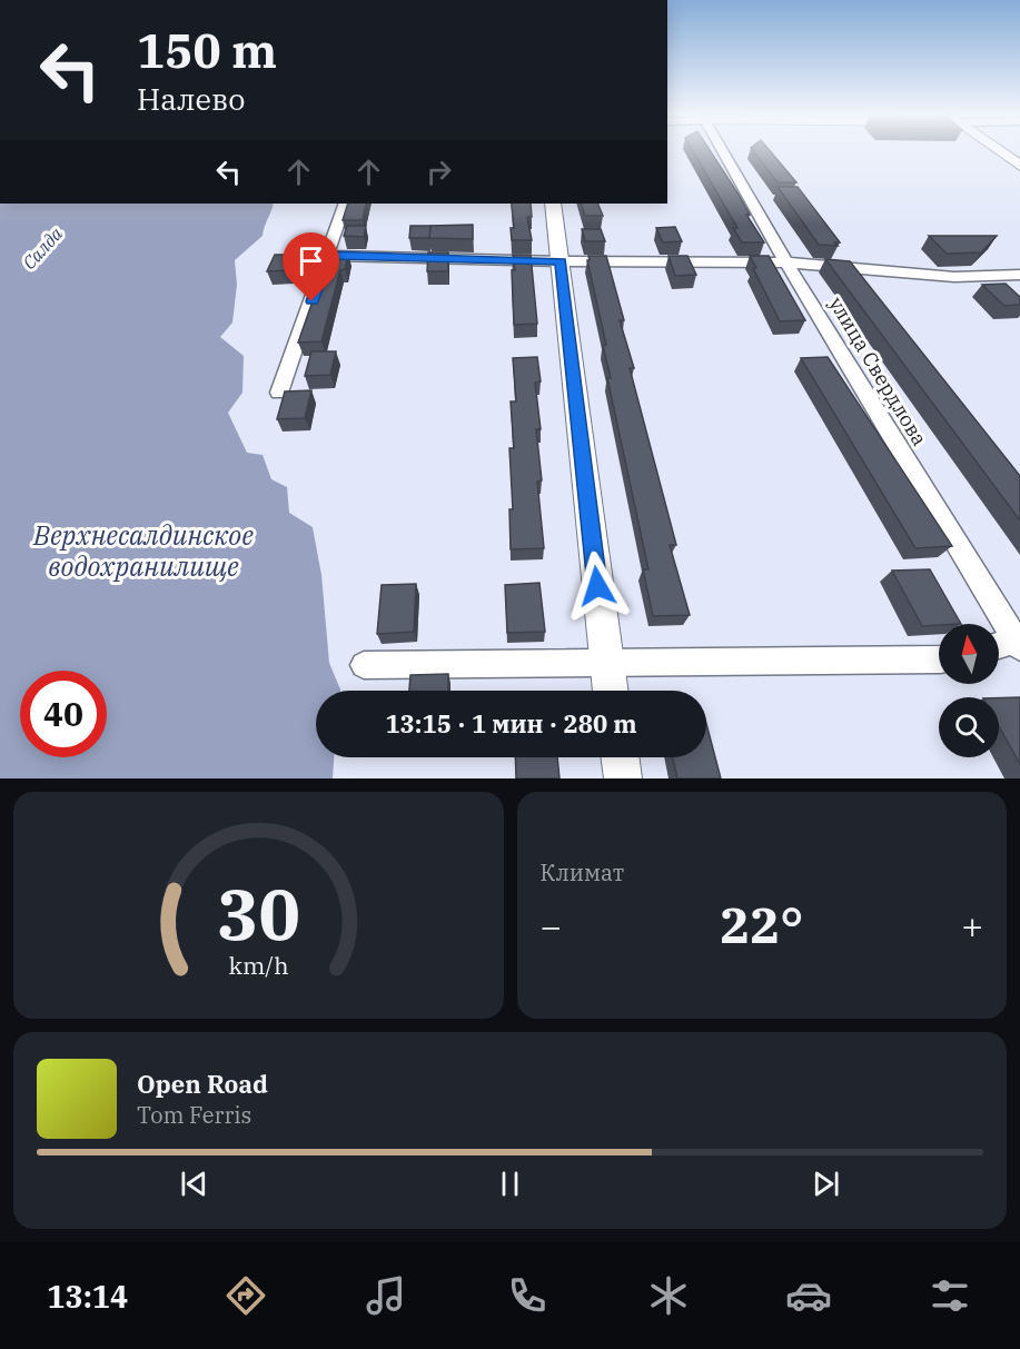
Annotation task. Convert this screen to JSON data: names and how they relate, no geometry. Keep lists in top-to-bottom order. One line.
{"streets":{"street":["улица Свердлова"]},"water":["Салда","Верхнесалдинское водохранилище"],"north":"top","page":{"turn":["150 m","Налево"],"limit":"40","trip":"13:15 · 1 мин · 280 m","tile":"Климат","heat":["−","22°","+"],"song":["Open Road","Tom Ferris"],"tabs":"13:14","gauge":["30","km/h"]}}
